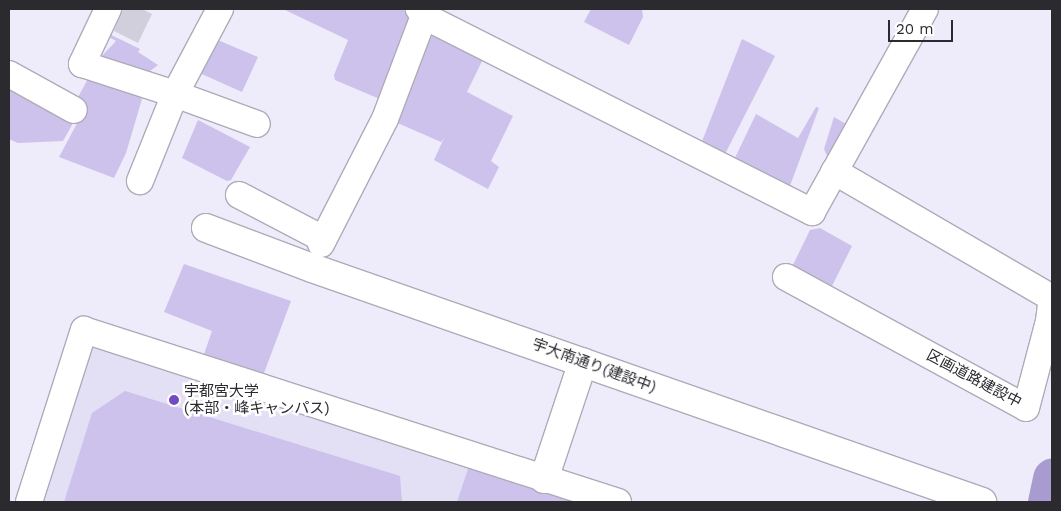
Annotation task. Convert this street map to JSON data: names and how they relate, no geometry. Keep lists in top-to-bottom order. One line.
{"streets":{"street":["宇大南通り(建設中)","区画道路建設中"]},"places":["宇都宮大学 (本部・峰キャンパス)"],"scale_bar":"20 m"}
